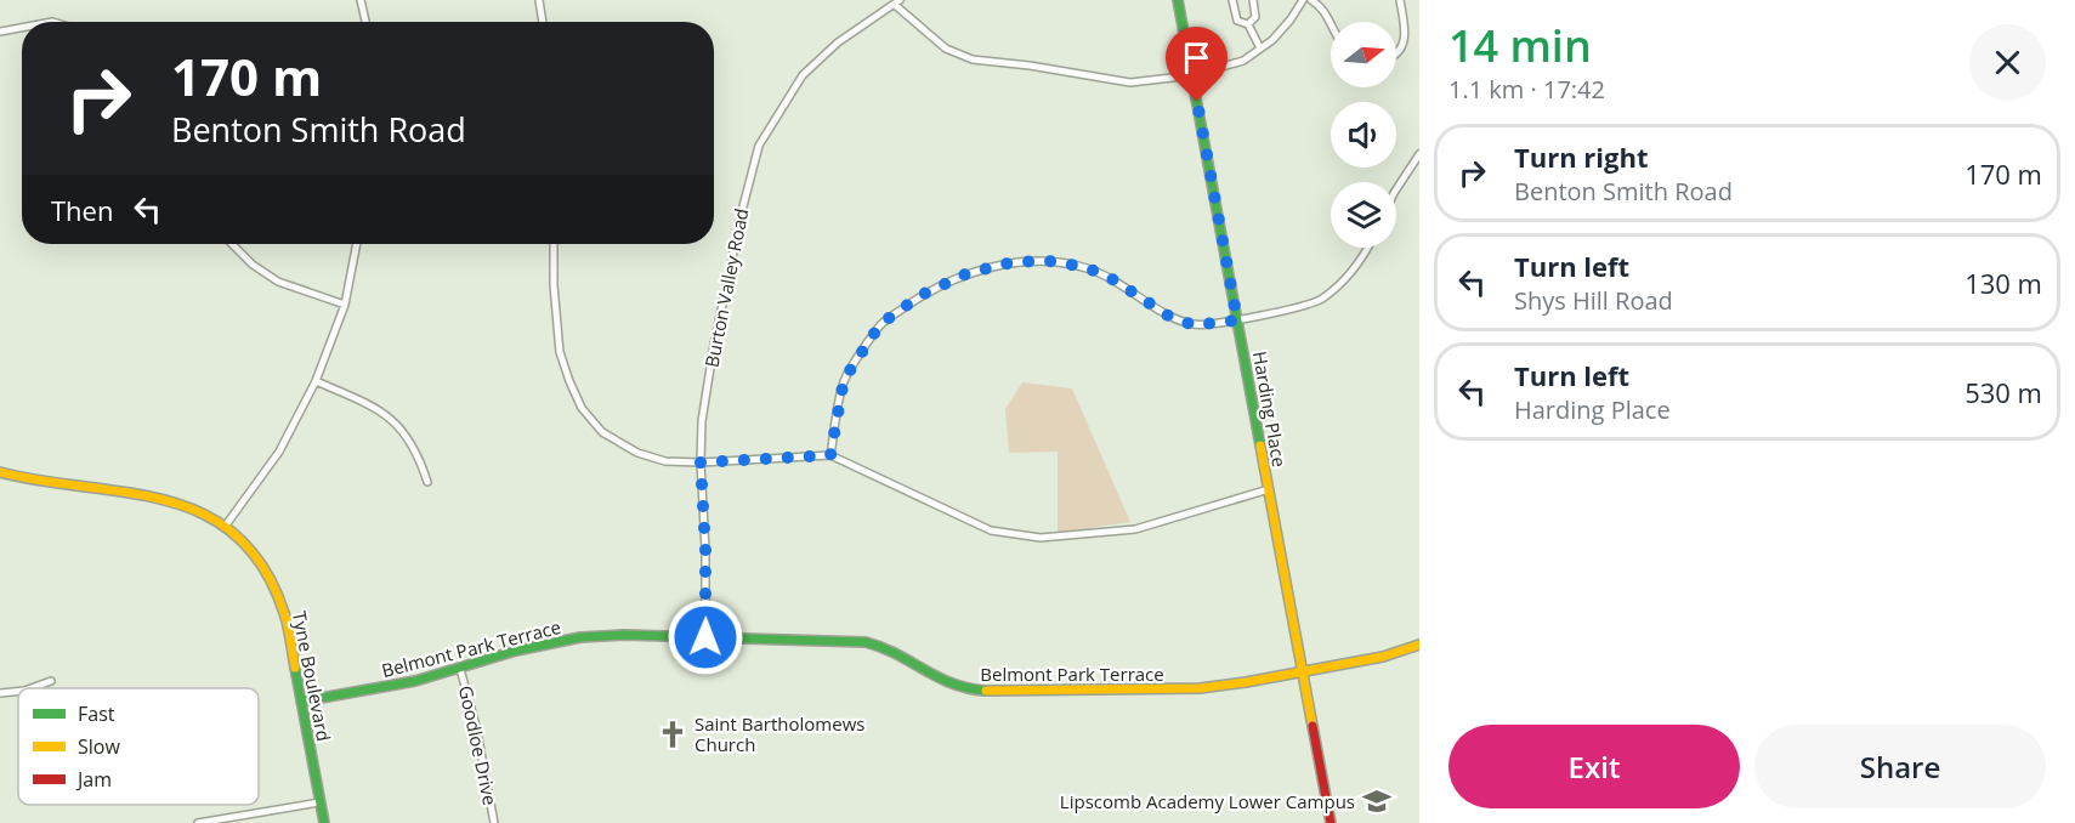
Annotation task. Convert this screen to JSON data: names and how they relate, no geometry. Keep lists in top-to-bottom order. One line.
{"streets":{"street":["Burton Valley Road","Harding Place","Belmont Park Terrace","Tyne Boulevard","Goodloe Drive"]},"crossings":[["Burton Valley Road","Belmont Park Terrace"],["Harding Place","Belmont Park Terrace"],["Belmont Park Terrace","Tyne Boulevard"],["Belmont Park Terrace","Goodloe Drive"]],"places":{"church":["Saint Bartholomews Church"],"school or university":["Lipscomb Academy Lower Campus"]},"legend":["Fast","Slow","Jam"],"north":"right","page":{"heading":["14 min","1.1 km · 17:42"],"turn":["170 m","Benton Smith Road"],"list":[{"name":"Turn right","note":"Benton Smith Road","value":"170 m"},{"name":"Turn left","note":"Shys Hill Road","value":"130 m"},{"name":"Turn left","note":"Harding Place","value":"530 m"}],"then":"Then","buttons":["Exit","Share"]}}
